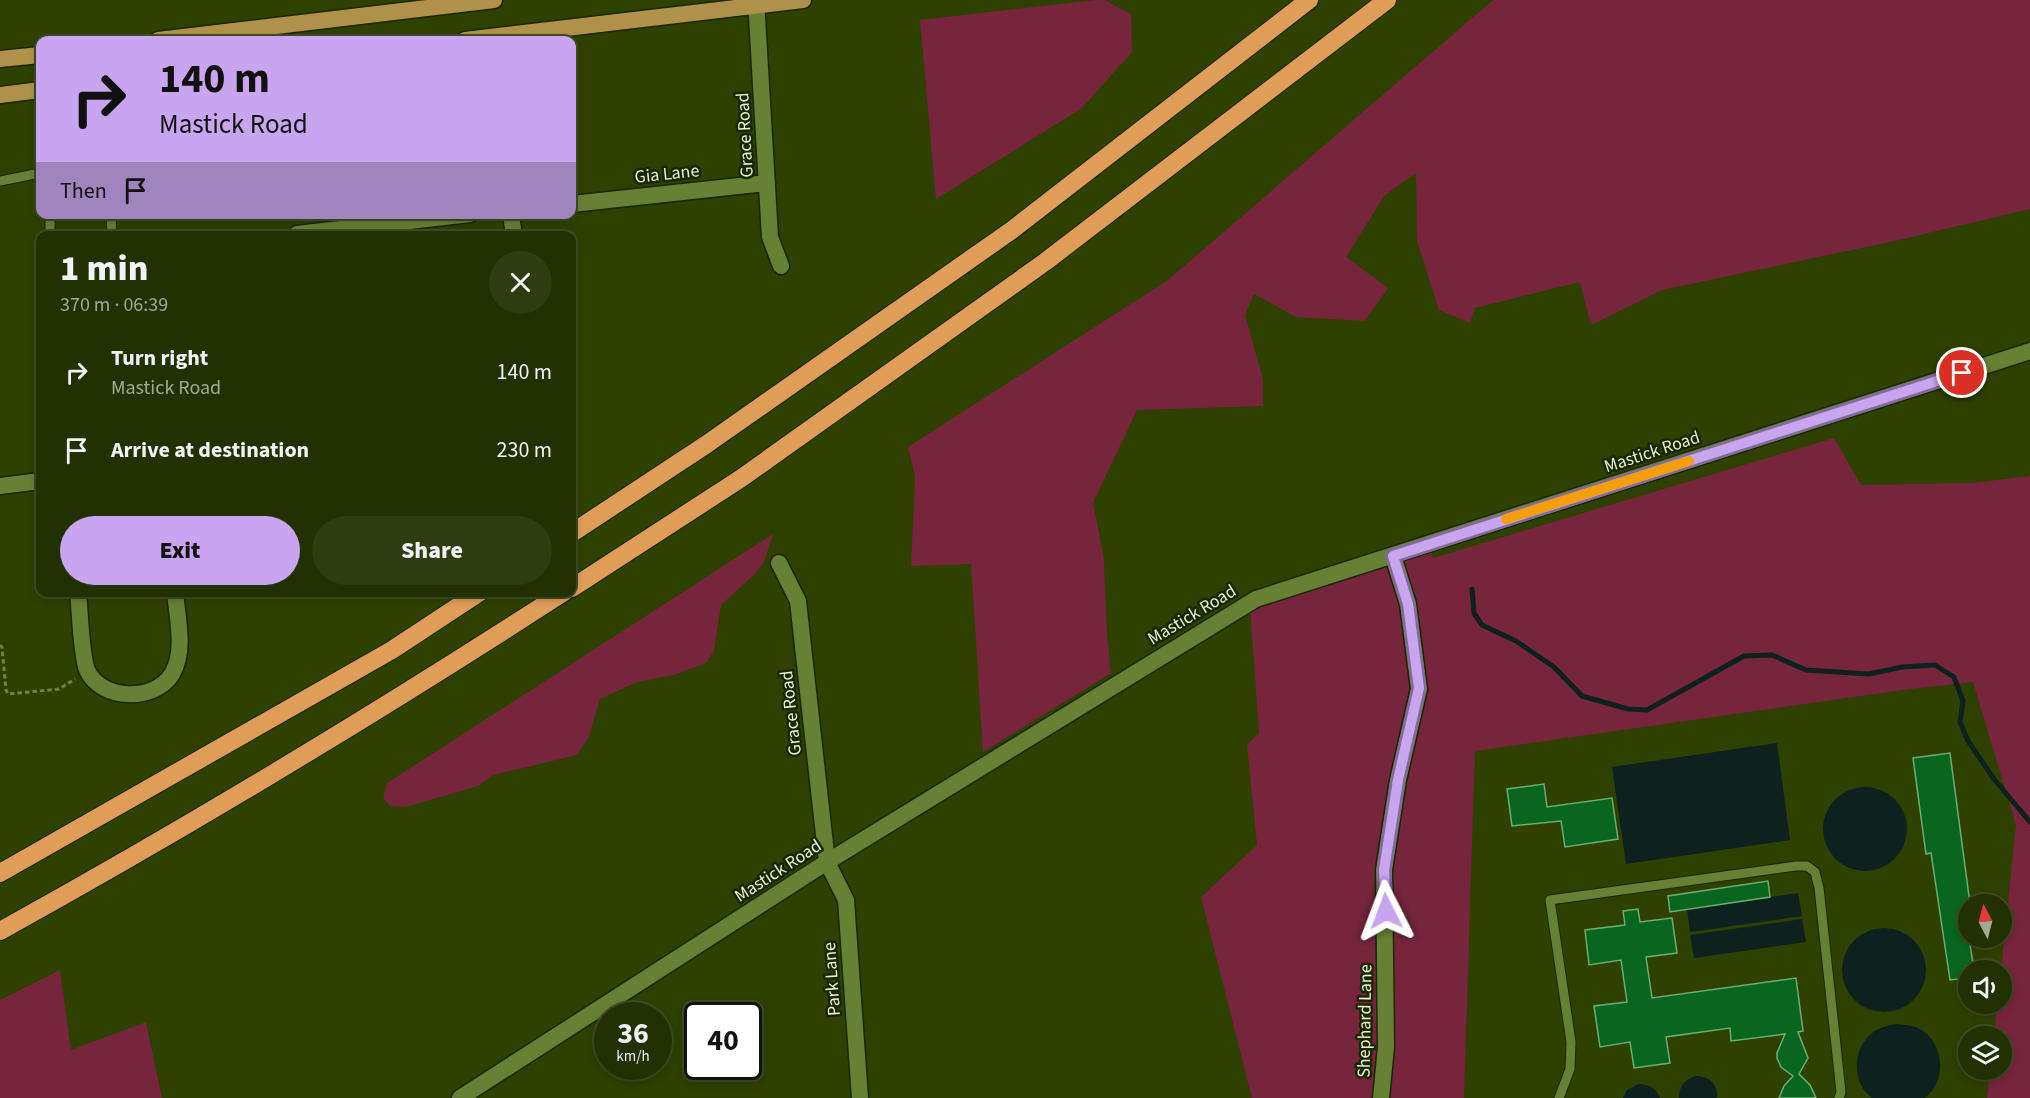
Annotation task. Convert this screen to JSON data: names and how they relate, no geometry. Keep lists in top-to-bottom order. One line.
{"streets":{"street":["Grace Road","Gia Lane","Mastick Road","Park Lane","Shephard Lane"]},"crossings":[["Grace Road","Gia Lane"],["Grace Road","Mastick Road"],["Grace Road","Park Lane"],["Mastick Road","Park Lane"],["Mastick Road","Shephard Lane"]],"north":"top","page":{"turn":["140 m","Mastick Road"],"then":"Then","heading":["1 min","370 m · 06:39"],"list":[{"name":"Turn right","note":"Mastick Road","value":"140 m"},{"name":"Arrive at destination","value":"230 m"}],"buttons":["Exit","Share"],"speed":"36 km/h","limit":"40"}}
